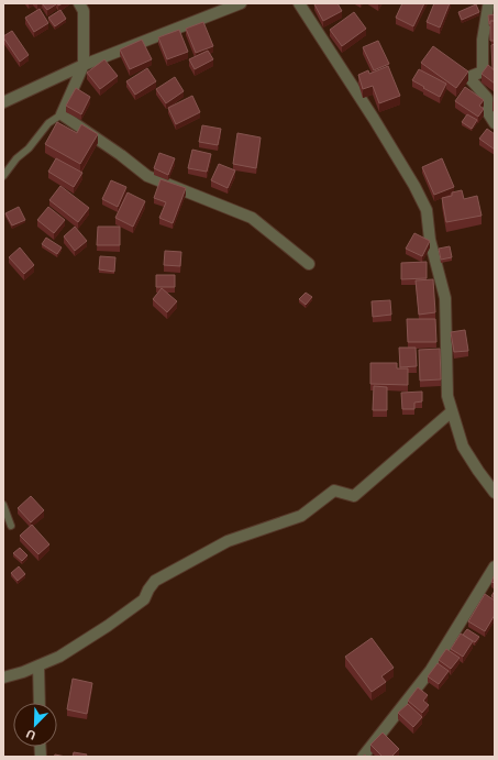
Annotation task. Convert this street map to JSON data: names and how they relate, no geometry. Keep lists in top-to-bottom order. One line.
{"north":"bottom left"}
